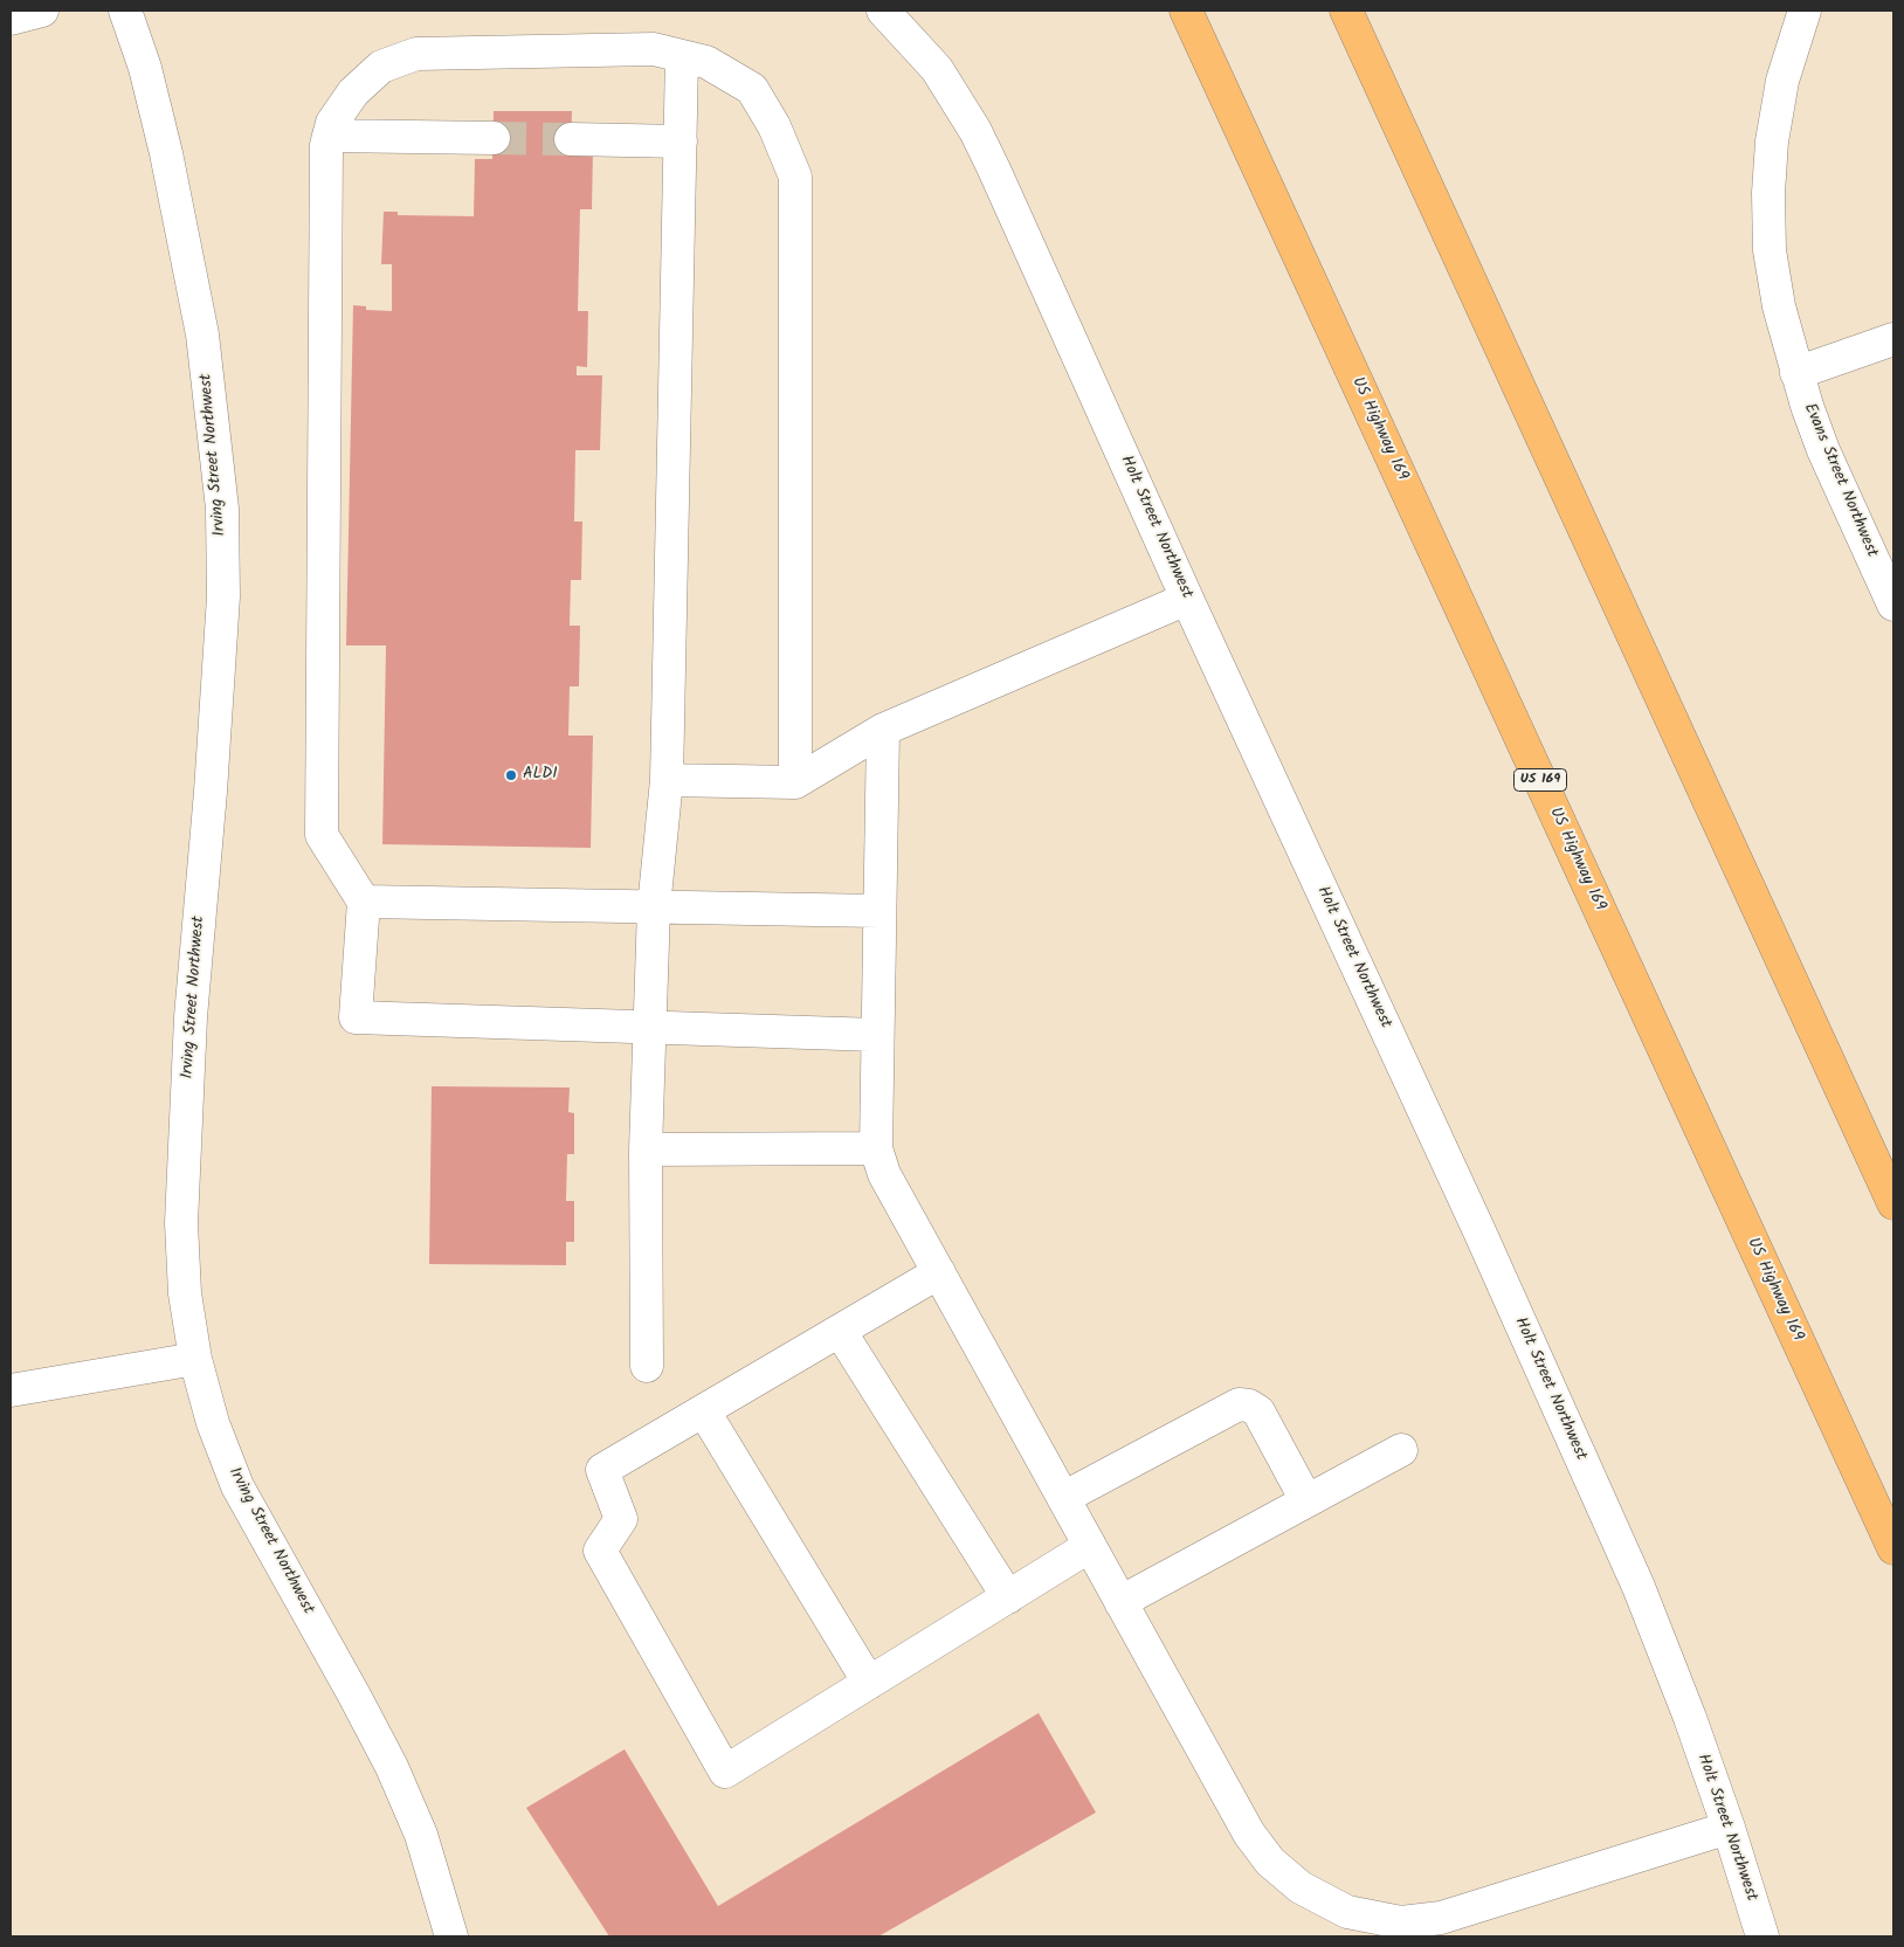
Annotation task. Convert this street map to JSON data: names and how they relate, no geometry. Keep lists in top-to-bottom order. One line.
{"streets":{"highway":["US Highway 169","US 169"],"street":["Irving Street Northwest","Evans Street Northwest","Holt Street Northwest"]},"places":["ALDI"]}
